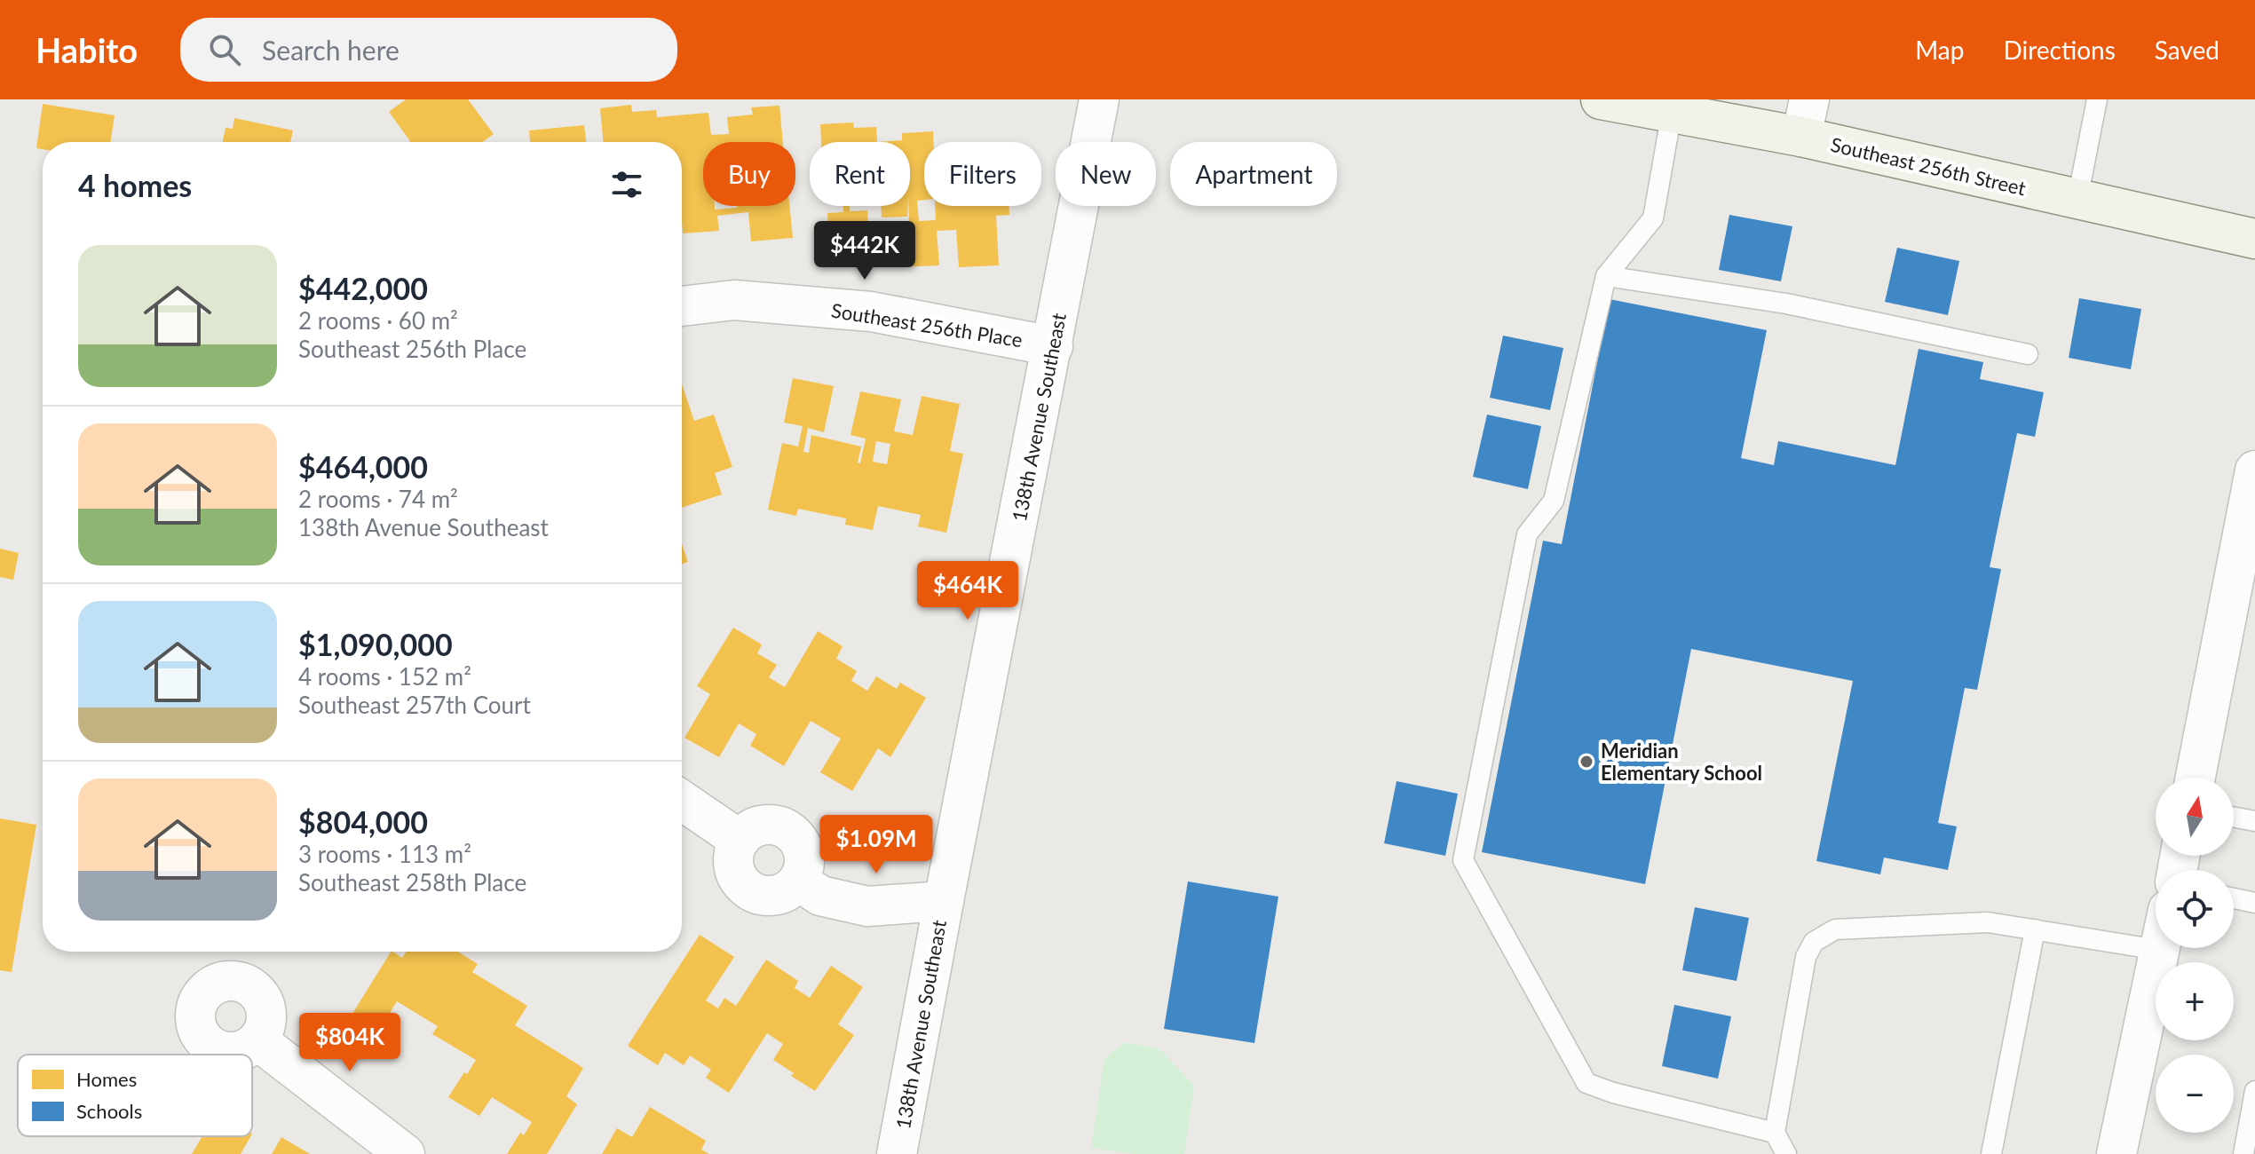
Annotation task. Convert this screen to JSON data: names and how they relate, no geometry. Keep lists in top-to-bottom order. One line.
{"streets":{"main road":["Southeast 256th Street"],"street":["Southeast 256th Place","138th Avenue Southeast"]},"crossings":[["Southeast 256th Place","138th Avenue Southeast"]],"places":["Meridian Elementary School"],"legend":["Homes","Schools"],"north":"top","page":{"header":"Habito","search":"Search here","nav":["Map","Directions","Saved"],"chip":["Buy","Rent","Filters","New","Apartment"],"heading":"4 homes","price":["$442K","$464K","$1.09M","$804K"],"list":[{"name":"$442,000","note":"2 rooms · 60 m² · Southeast 256th Place"},{"name":"$464,000","note":"2 rooms · 74 m² · 138th Avenue Southeast"},{"name":"$1,090,000","note":"4 rooms · 152 m² · Southeast 257th Court"},{"name":"$804,000","note":"3 rooms · 113 m² · Southeast 258th Place"}],"map_buttons":["+","−"]}}
